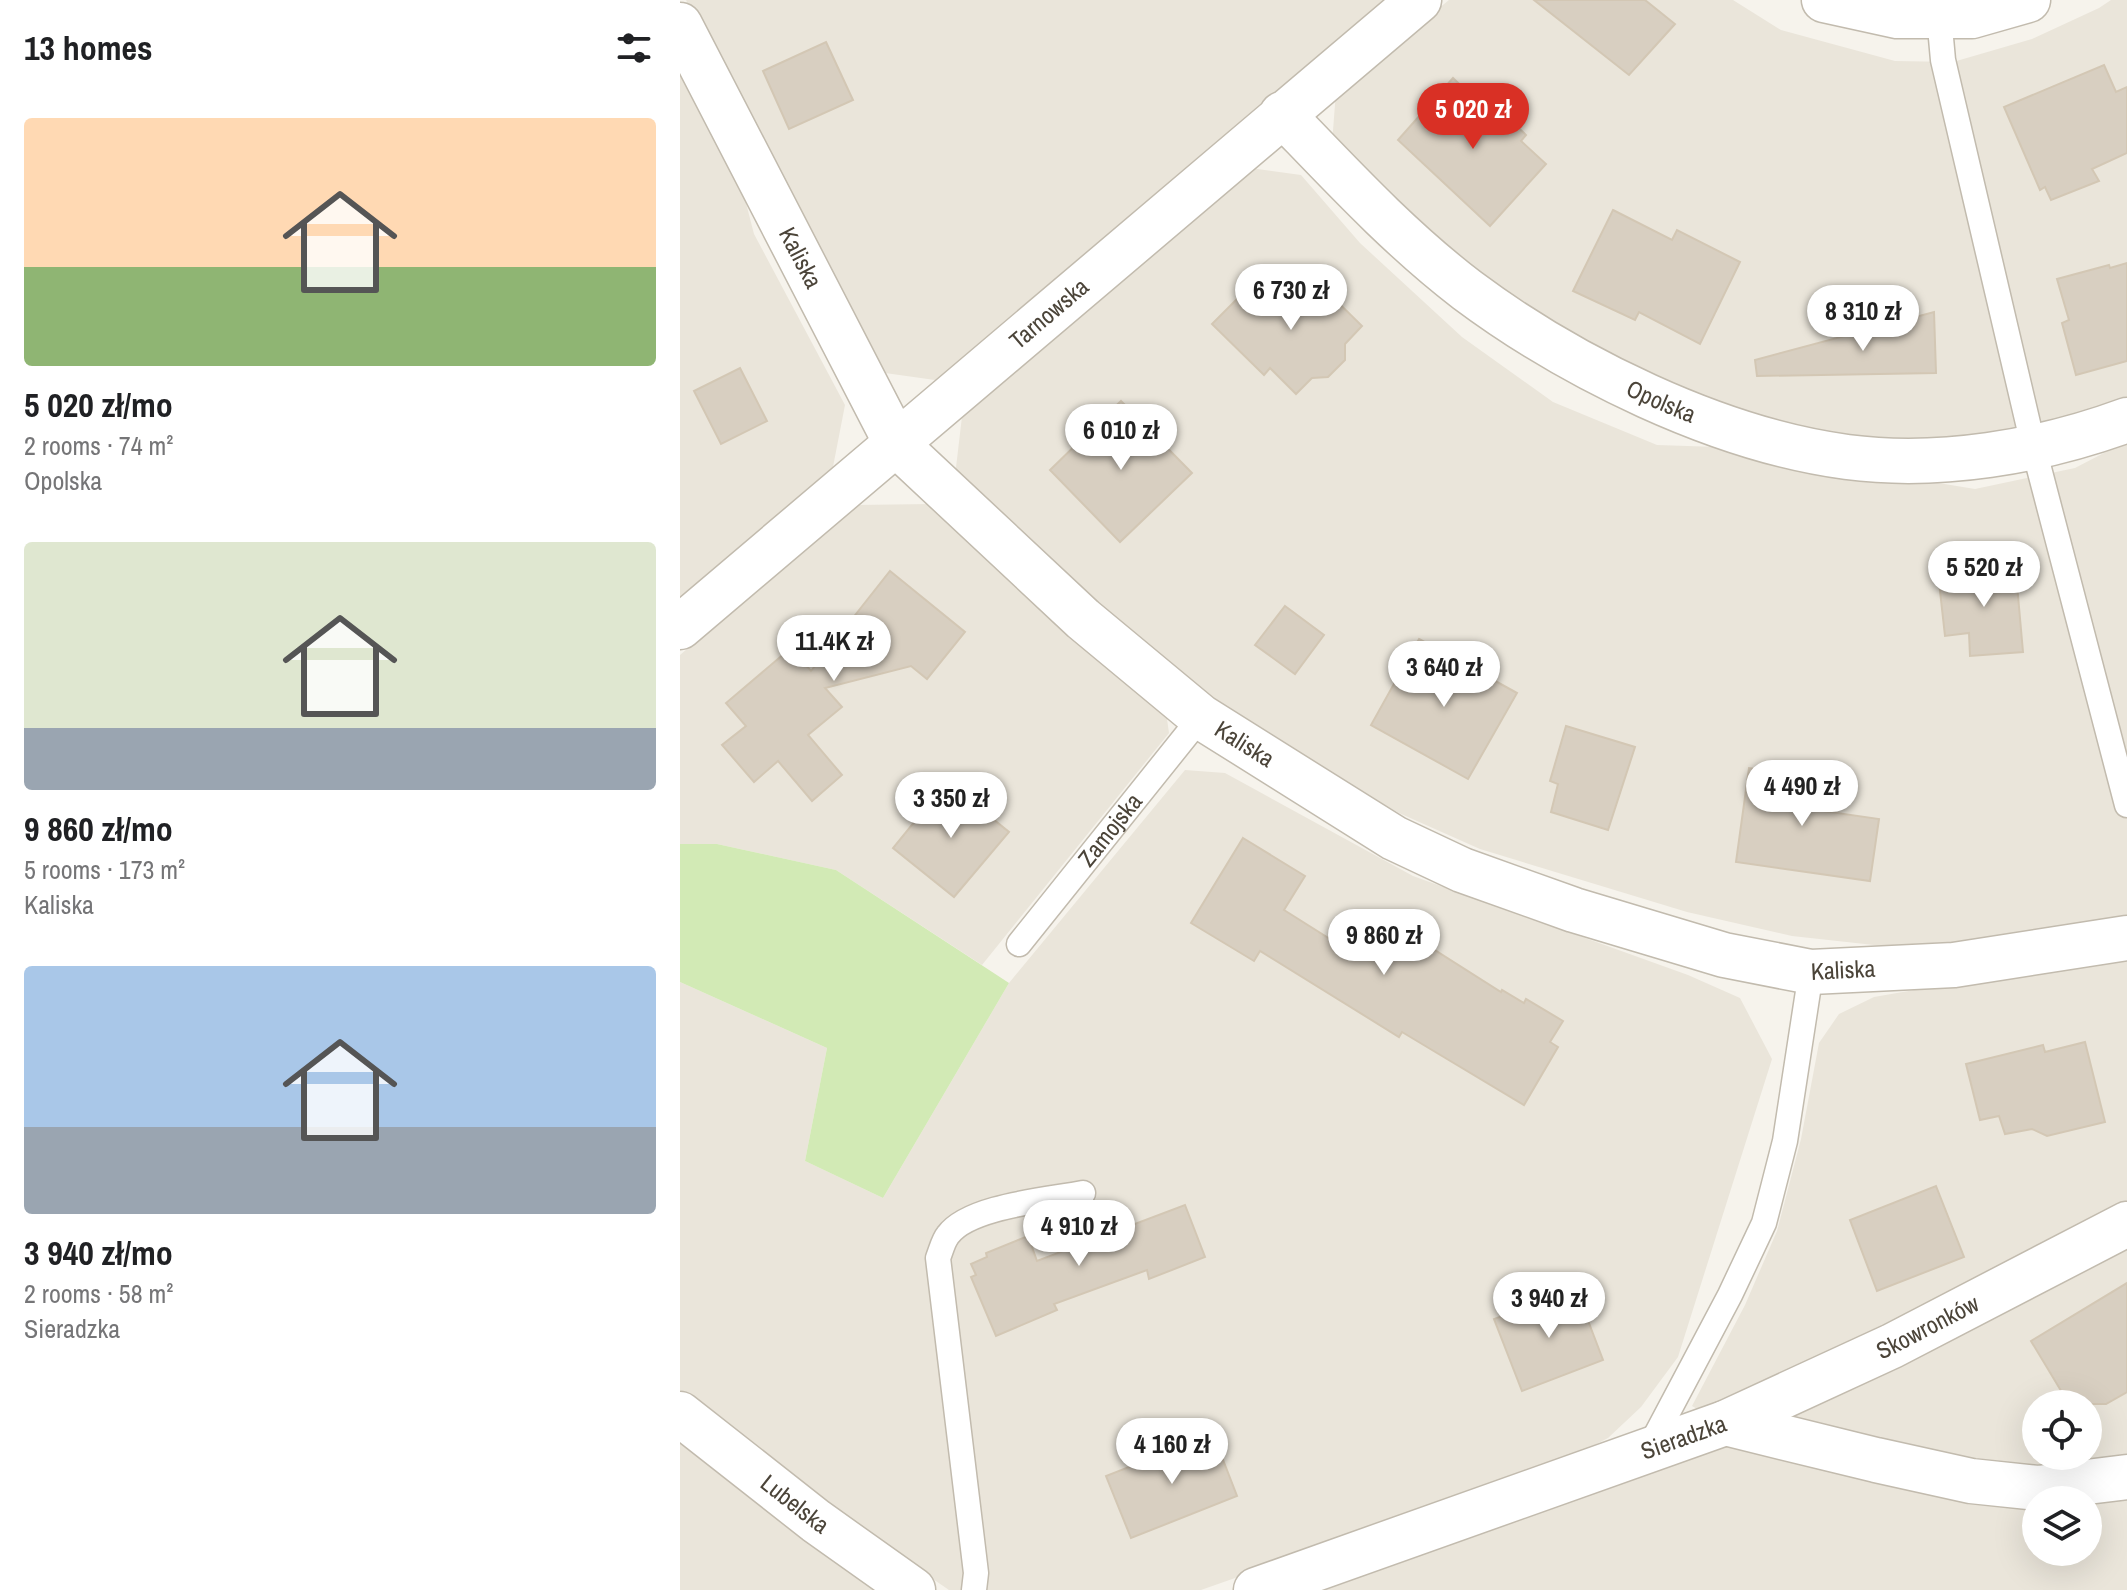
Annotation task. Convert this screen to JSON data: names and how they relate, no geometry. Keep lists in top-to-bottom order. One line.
{"streets":{"street":["Kaliska","Tarnowska","Opolska","Skowronków","Sieradzka","Lubelska"],"lane":["Zamojska"]},"crossings":[["Kaliska","Tarnowska"],["Kaliska","Zamojska"],["Tarnowska","Opolska"],["Skowronków","Sieradzka"]],"page":{"heading":"13 homes","price":["5 020 zł","6 730 zł","8 310 zł","6 010 zł","5 520 zł","11.4K zł","3 640 zł","4 490 zł","3 350 zł","9 860 zł","4 910 zł","3 940 zł","4 160 zł"],"list":[{"name":"5 020 zł/mo","note":"2 rooms · 74 m² · Opolska"},{"name":"9 860 zł/mo","note":"5 rooms · 173 m² · Kaliska"},{"name":"3 940 zł/mo","note":"2 rooms · 58 m² · Sieradzka"}]}}
